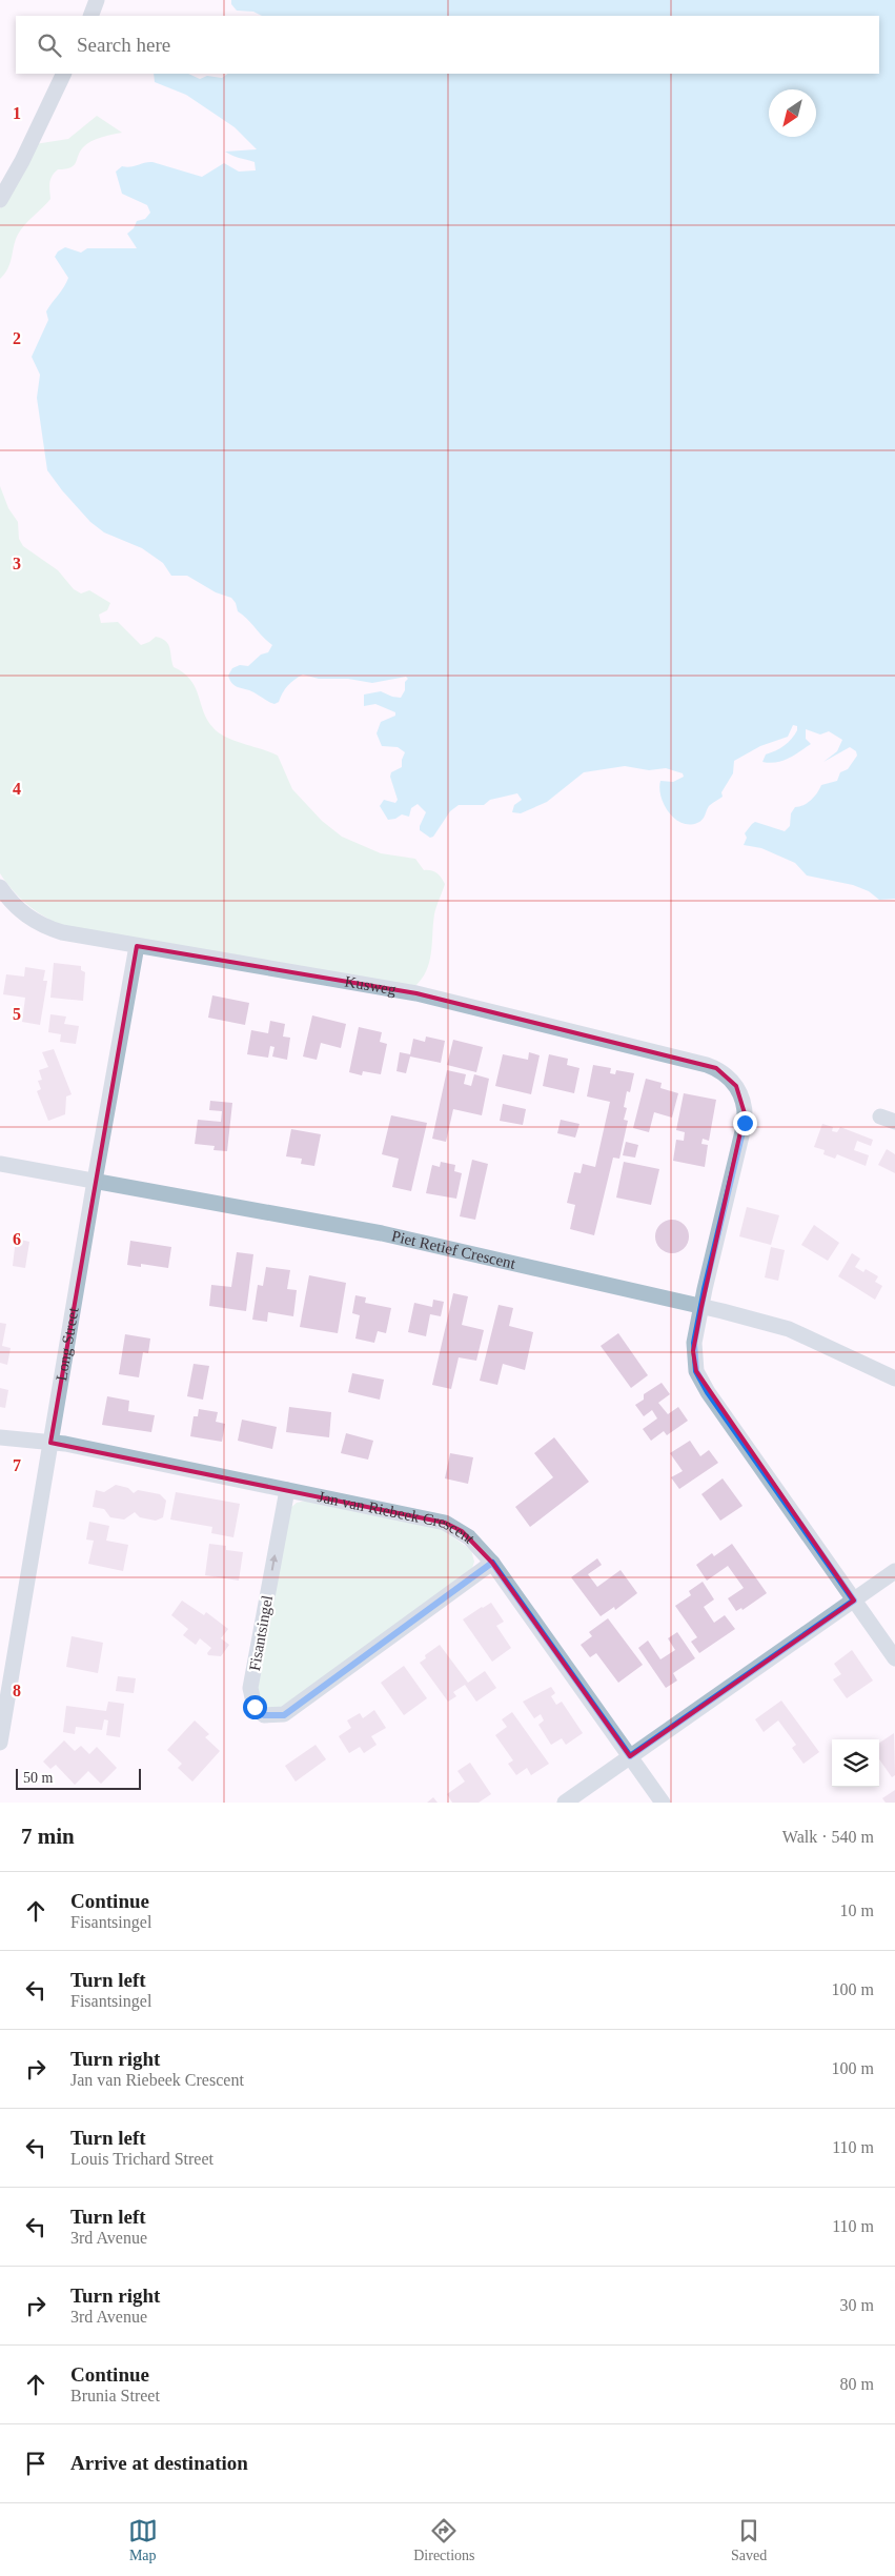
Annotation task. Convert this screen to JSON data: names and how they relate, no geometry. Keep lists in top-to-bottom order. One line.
{"streets":{"street":["Kusweg","Piet Retief Crescent","Long Street","Jan van Riebeek Crescent","Fisantsingel"]},"crossings":[["Kusweg","Piet Retief Crescent"],["Kusweg","Long Street"],["Piet Retief Crescent","Long Street"],["Long Street","Jan van Riebeek Crescent"],["Jan van Riebeek Crescent","Fisantsingel"]],"scale_bar":"50 m","north":"bottom left","page":{"search":"Search here","scale":"50 m","heading":["7 min","Walk · 540 m"],"list":[["Continue","Fisantsingel","10 m"],["Turn left","Fisantsingel","100 m"],["Turn right","Jan van Riebeek Crescent","100 m"],["Turn left","Louis Trichard Street","110 m"],["Turn left","3rd Avenue","110 m"],["Turn right","3rd Avenue","30 m"],["Continue","Brunia Street","80 m"],"Arrive at destination"],"nav":["Map","Directions","Saved"]},"grid":{"rows":["1","2","3","4","5","6","7","8"]}}
